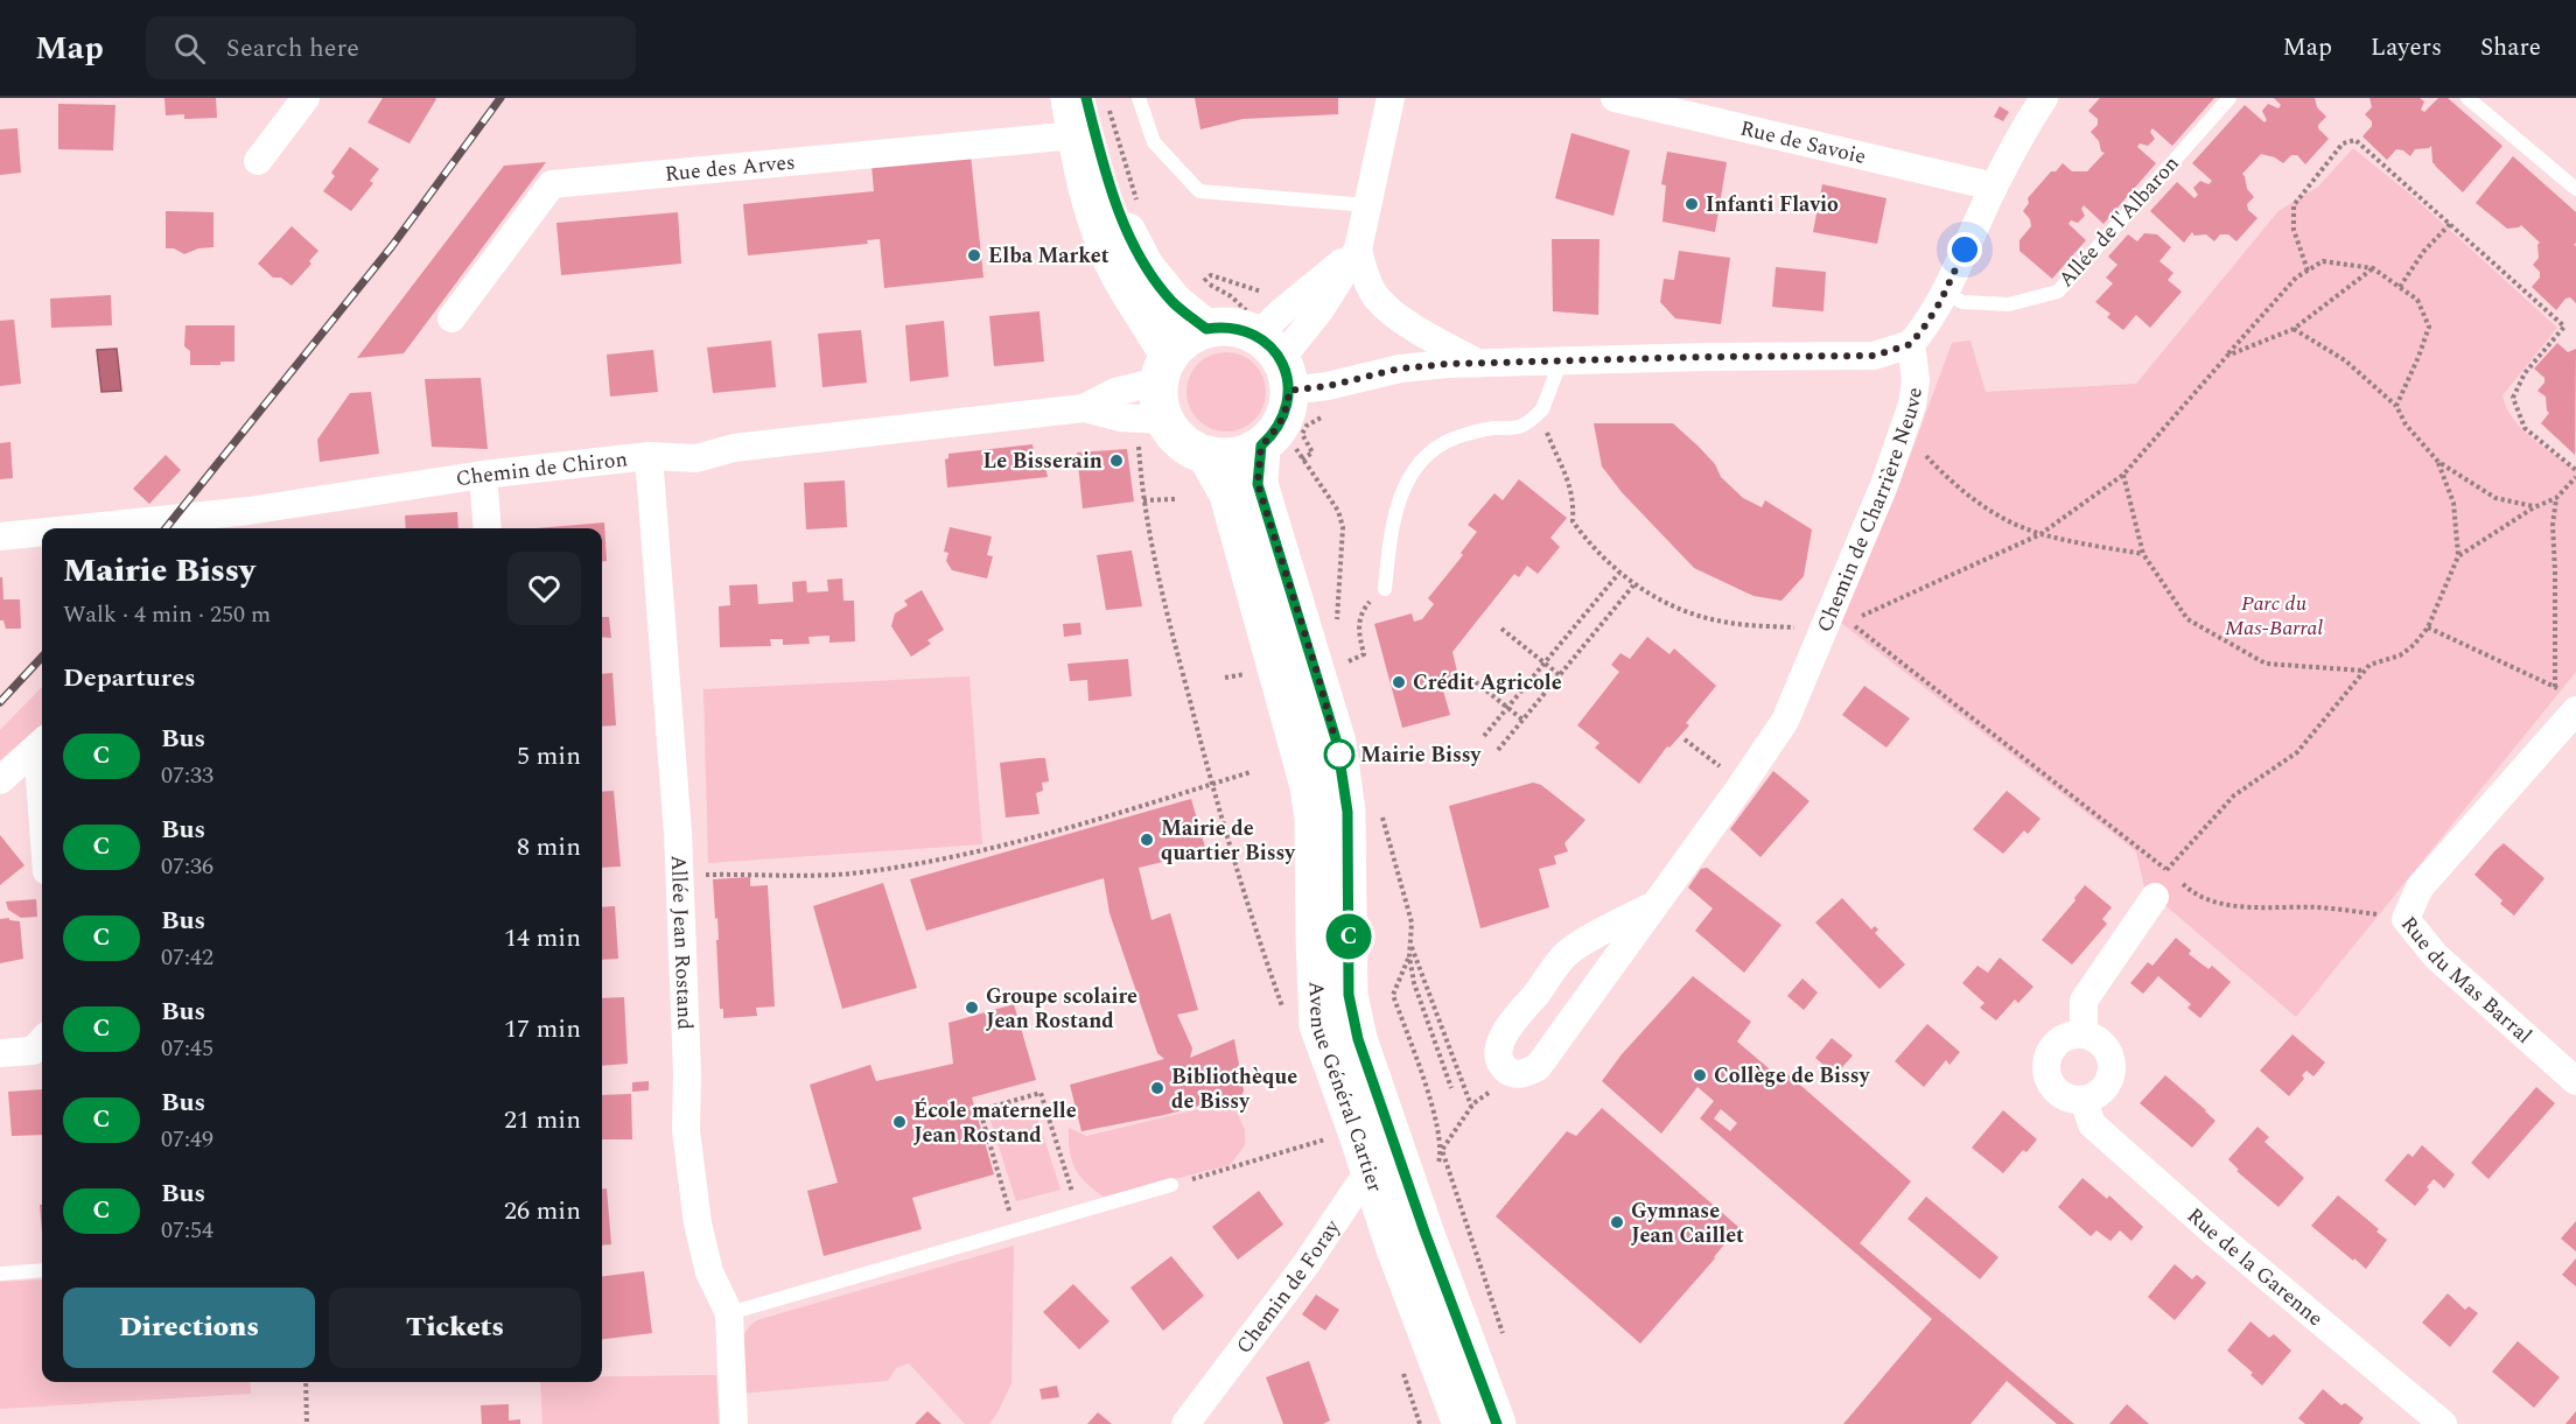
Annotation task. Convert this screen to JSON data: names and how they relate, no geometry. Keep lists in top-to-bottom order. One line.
{"streets":{"main road":["Avenue Général Cartier"],"street":["Rue de Savoie","Rue des Arves","Chemin de Chiron","Chemin de Charrière Neuve","Allée Jean Rostand","Rue du Mas Barral","Rue de la Garenne","Chemin de Foray"],"lane":["Allée de l'Albaron"]},"crossings":[["Chemin de Chiron","Allée Jean Rostand"],["Chemin de Chiron","Avenue Général Cartier"],["Avenue Général Cartier","Chemin de Foray"]],"parks":["Parc du Mas-Barral"],"places":["Infanti Flavio","Elba Market","Le Bisserain","Crédit Agricole","Mairie Bissy","Mairie de quartier Bissy","Groupe scolaire Jean Rostand","Collège de Bissy","Bibliothèque de Bissy","École maternelle Jean Rostand","Gymnase Jean Caillet"],"lines":["bus line C"],"page":{"header":"Map","search":"Search here","nav":["Map","Layers","Share"],"on_map":"C","heading":[["Mairie Bissy","Walk · 4 min · 250 m"],"Departures"],"list":[{"mark":"C","name":"Bus","note":"07:33","value":"5 min"},{"mark":"C","name":"Bus","note":"07:36","value":"8 min"},{"mark":"C","name":"Bus","note":"07:42","value":"14 min"},{"mark":"C","name":"Bus","note":"07:45","value":"17 min"},{"mark":"C","name":"Bus","note":"07:49","value":"21 min"},{"mark":"C","name":"Bus","note":"07:54","value":"26 min"}],"buttons":["Directions","Tickets"]}}
